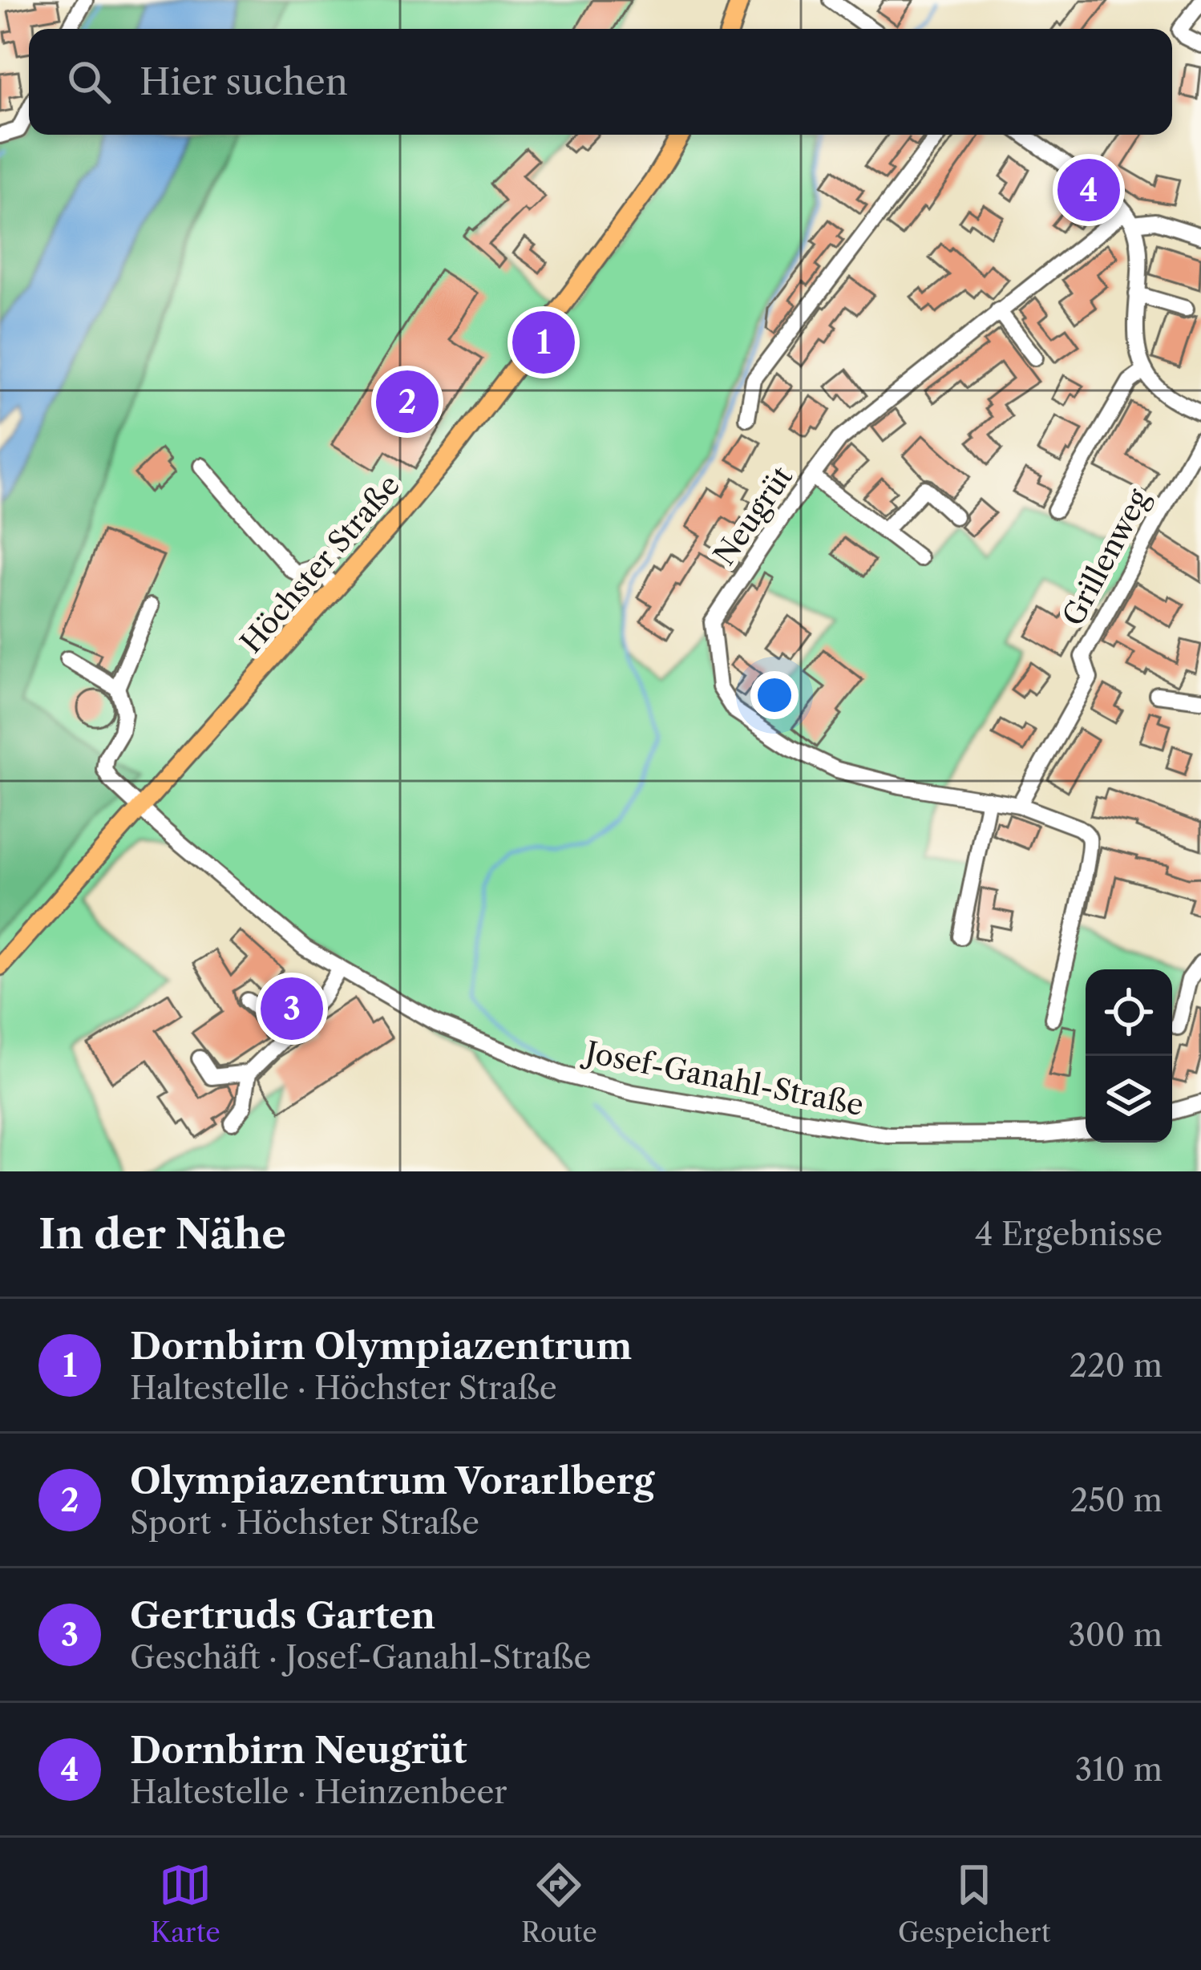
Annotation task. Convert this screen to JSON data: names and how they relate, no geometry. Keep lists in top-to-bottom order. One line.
{"streets":{"main road":["Höchster Straße"],"street":["Neugrüt","Grillenweg","Josef-Ganahl-Straße"]},"crossings":[["Neugrüt","Grillenweg"],["Höchster Straße","Josef-Ganahl-Straße"]],"page":{"search":"Hier suchen","pins":["4","1","2","3"],"heading":["In der Nähe","4 Ergebnisse"],"list":[{"mark":"1","name":"Dornbirn Olympiazentrum","note":"Haltestelle · Höchster Straße","value":"220 m"},{"mark":"2","name":"Olympiazentrum Vorarlberg","note":"Sport · Höchster Straße","value":"250 m"},{"mark":"3","name":"Gertruds Garten","note":"Geschäft · Josef-Ganahl-Straße","value":"300 m"},{"mark":"4","name":"Dornbirn Neugrüt","note":"Haltestelle · Heinzenbeer","value":"310 m"}],"nav":["Karte","Route","Gespeichert"]}}
